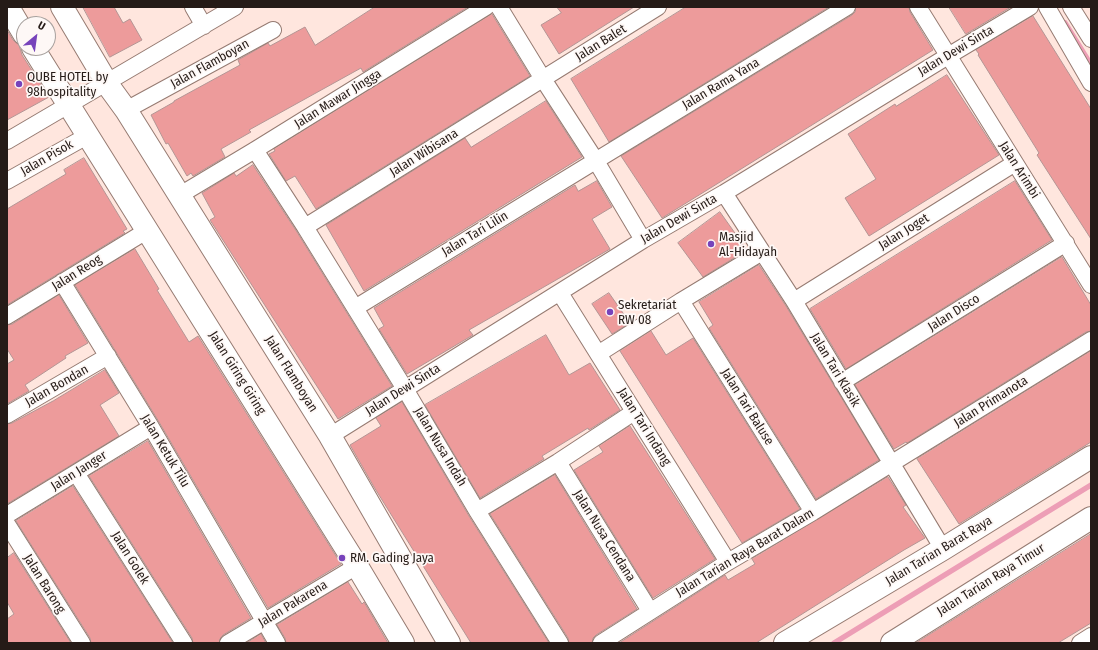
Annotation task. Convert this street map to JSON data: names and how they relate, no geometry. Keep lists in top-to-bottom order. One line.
{"streets":{"street":["Jalan Balet","Jalan Dewi Sinta","Jalan Flamboyan","Jalan Rama Yana","Jalan Mawar Jingga","Jalan Wibisana","Jalan Pisok","Jalan Arimbi","Jalan Joget","Jalan Tari Lilin","Jalan Reog","Jalan Disco","Jalan Tari Klasik","Jalan Giring Giring","Jalan Bondan","Jalan Primanota","Jalan Tari Baluse","Jalan Tari Indang","Jalan Nusa Indah","Jalan Ketuk Tilu","Jalan Janger","Jalan Nusa Cendana","Jalan Tarian Barat Raya","Jalan Tarian Raya Barat Dalam","Jalan Golek","Jalan Tarian Raya Timur","Jalan Barong","Jalan Pakarena"]},"crossings":[["Jalan Balet","Jalan Wibisana"],["Jalan Dewi Sinta","Jalan Flamboyan"],["Jalan Dewi Sinta","Jalan Arimbi"],["Jalan Dewi Sinta","Jalan Tari Klasik"],["Jalan Dewi Sinta","Jalan Tari Indang"],["Jalan Dewi Sinta","Jalan Nusa Indah"],["Jalan Flamboyan","Jalan Mawar Jingga"],["Jalan Rama Yana","Jalan Tari Lilin"],["Jalan Mawar Jingga","Jalan Nusa Indah"],["Jalan Wibisana","Jalan Nusa Indah"],["Jalan Pisok","Jalan Giring Giring"],["Jalan Arimbi","Jalan Joget"],["Jalan Arimbi","Jalan Disco"],["Jalan Joget","Jalan Tari Klasik"],["Jalan Tari Lilin","Jalan Nusa Indah"],["Jalan Reog","Jalan Giring Giring"],["Jalan Reog","Jalan Ketuk Tilu"],["Jalan Disco","Jalan Tari Klasik"],["Jalan Tari Klasik","Jalan Primanota"],["Jalan Tari Klasik","Jalan Tarian Barat Raya"],["Jalan Tari Klasik","Jalan Tarian Raya Barat Dalam"],["Jalan Giring Giring","Jalan Pakarena"],["Jalan Bondan","Jalan Ketuk Tilu"],["Jalan Primanota","Jalan Tarian Raya Barat Dalam"],["Jalan Tari Baluse","Jalan Tarian Raya Barat Dalam"],["Jalan Tari Indang","Jalan Tarian Raya Barat Dalam"],["Jalan Ketuk Tilu","Jalan Janger"],["Jalan Ketuk Tilu","Jalan Pakarena"],["Jalan Janger","Jalan Golek"],["Jalan Nusa Cendana","Jalan Tarian Raya Barat Dalam"]],"places":["QUBE HOTEL by 98hospitality","Masjid Al-Hidayah","Sekretariat RW 08","RM. Gading Jaya"],"north":"top right"}
